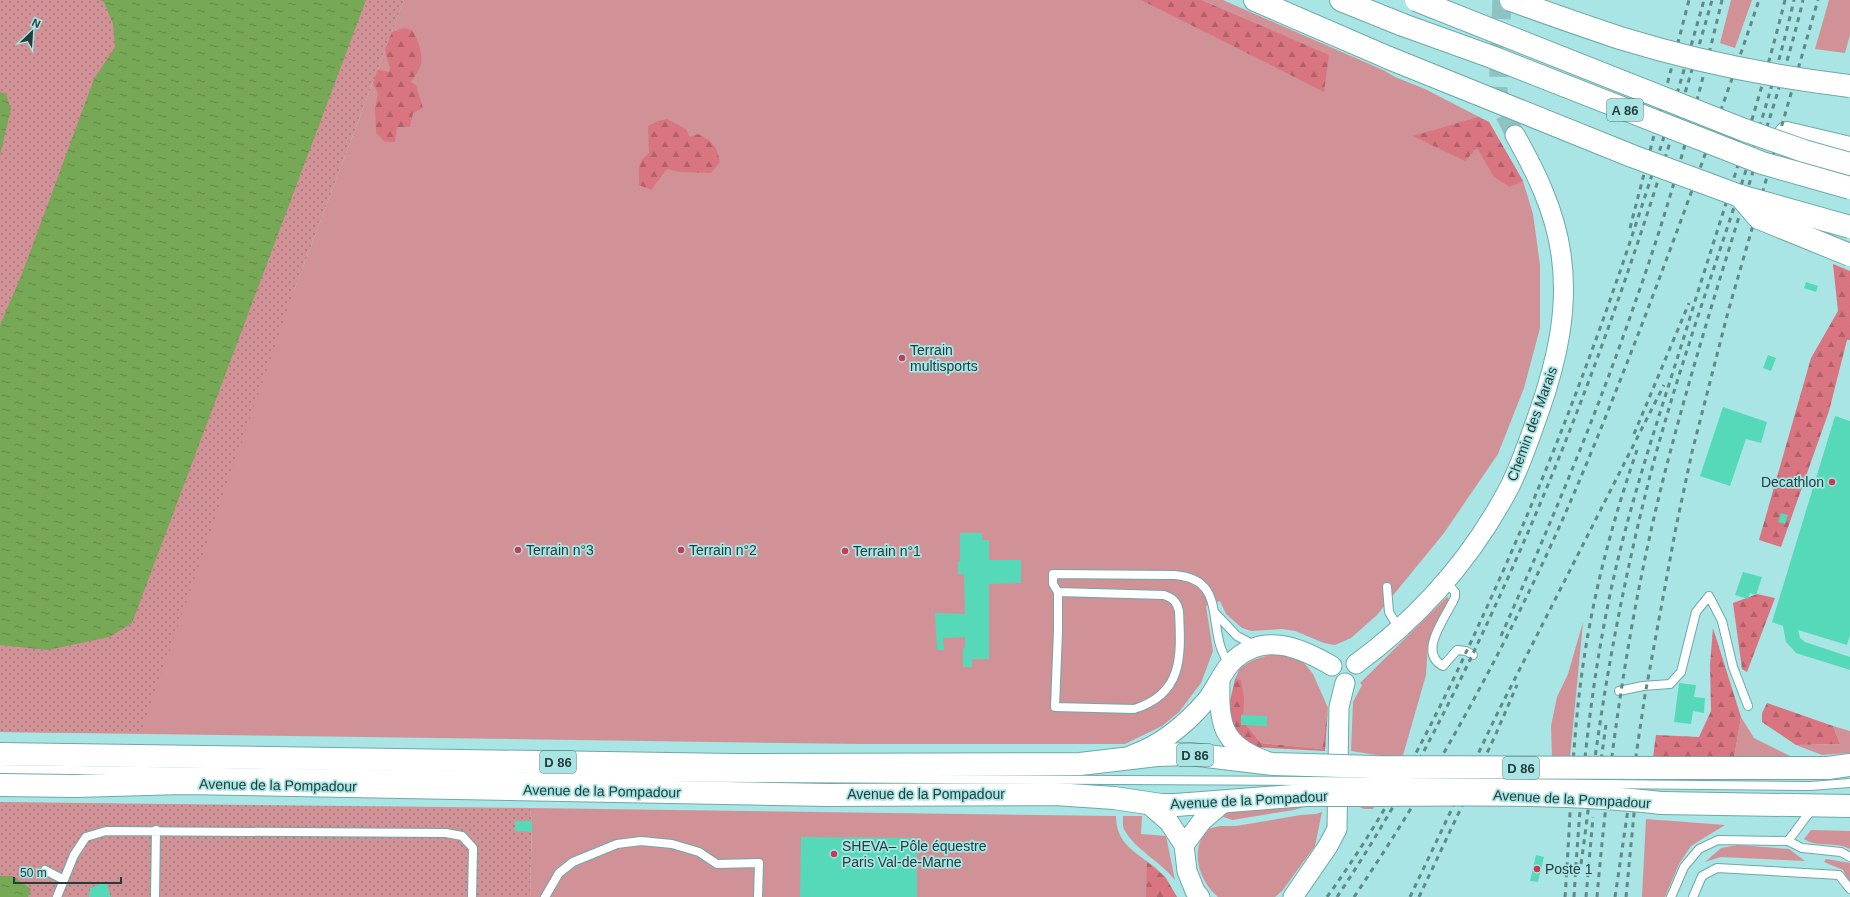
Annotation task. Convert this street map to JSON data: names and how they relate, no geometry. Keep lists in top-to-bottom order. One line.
{"streets":{"main road":["A 86","D 86","Avenue de la Pompadour"],"street":["Chemin des Marais"]},"places":["Terrain multisports","Decathlon","Terrain n°3","Terrain n°2","Terrain n°1","SHEVA– Pôle équestre Paris Val-de-Marne","Poste 1"],"scale_bar":"50 m","north":"top right"}
